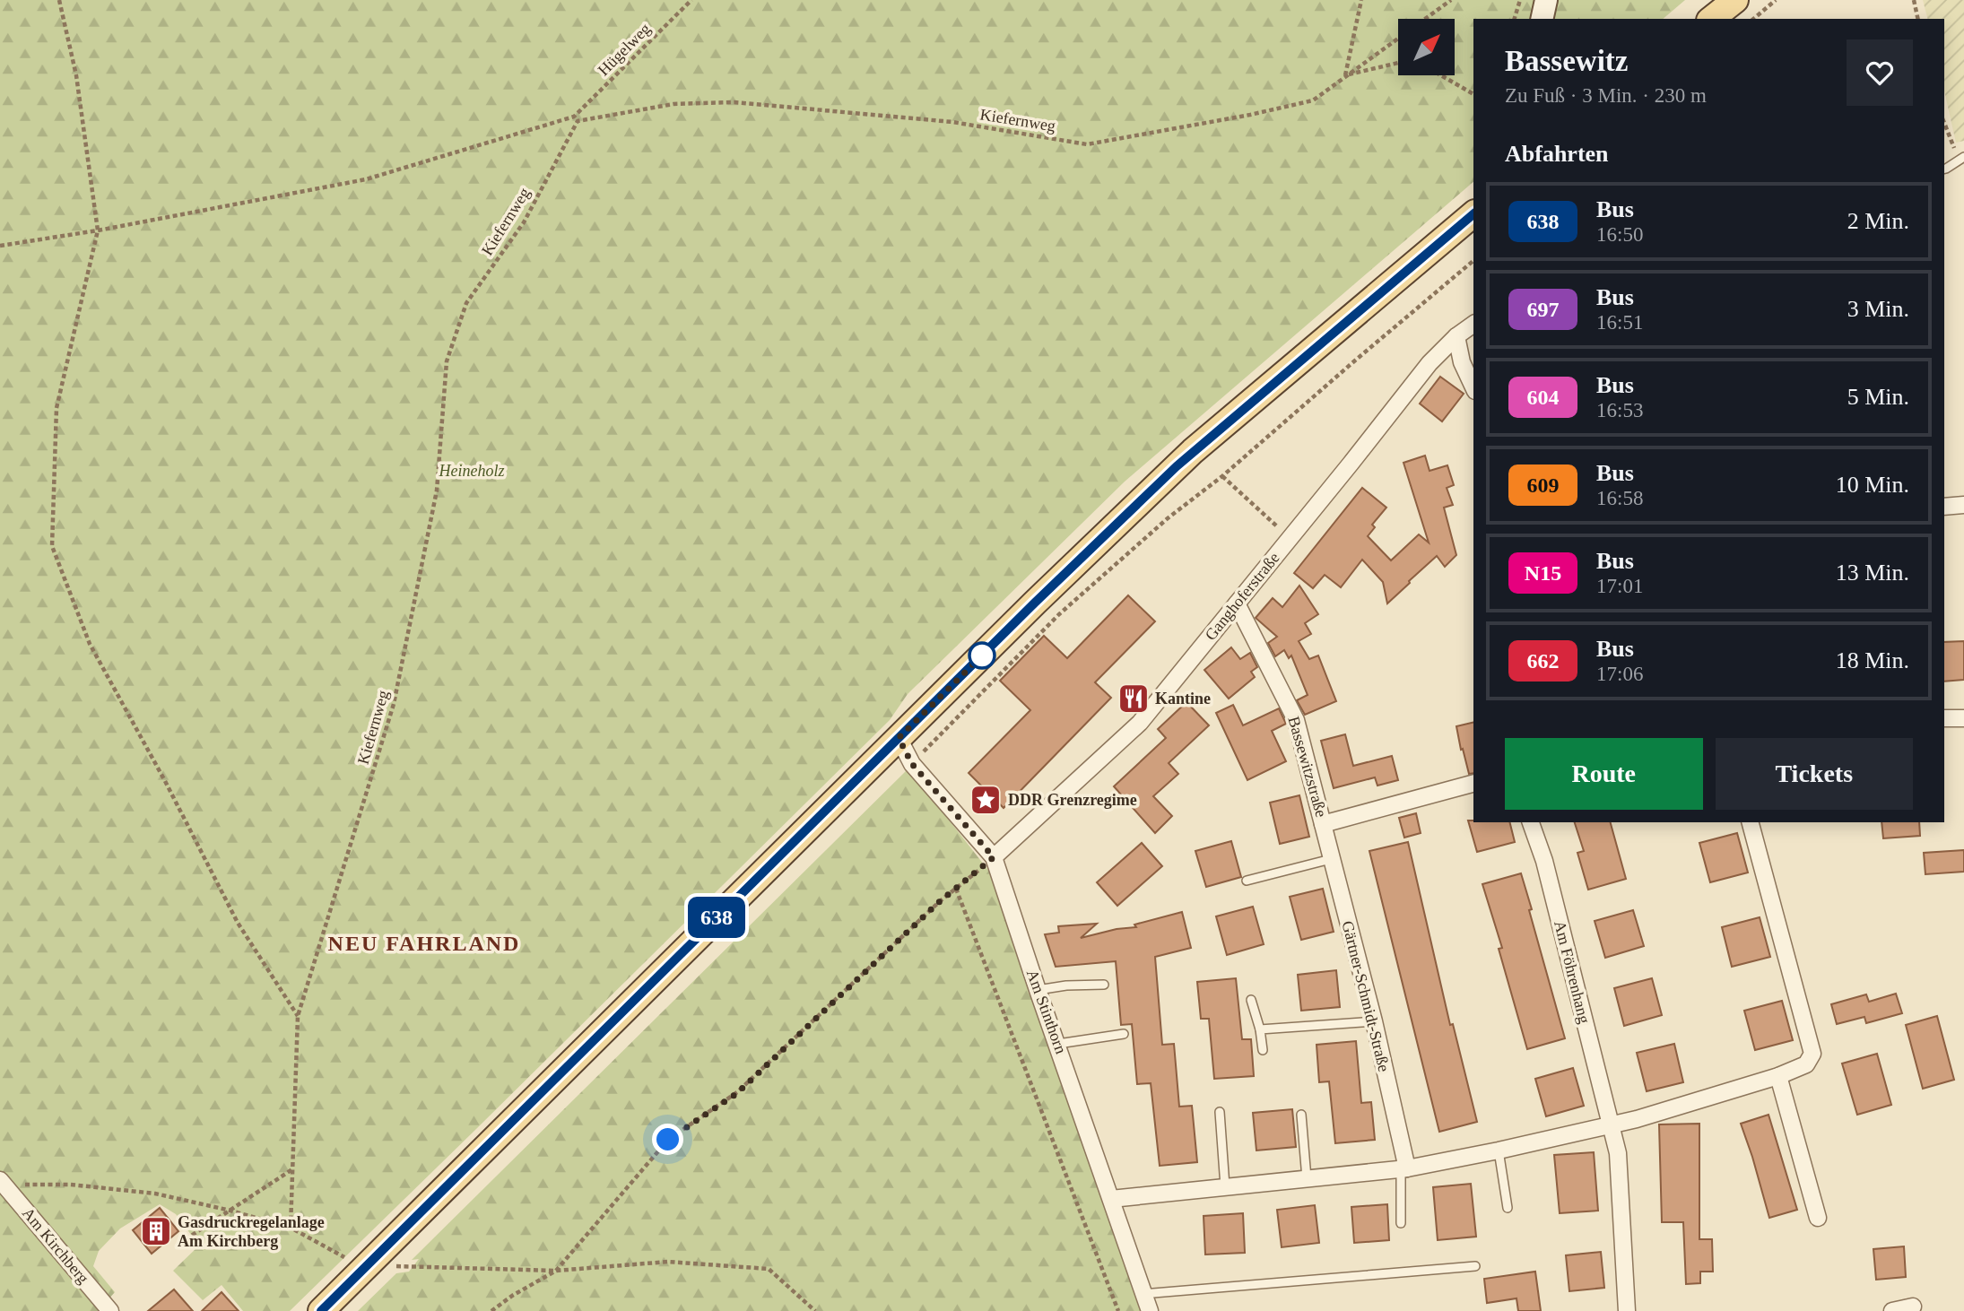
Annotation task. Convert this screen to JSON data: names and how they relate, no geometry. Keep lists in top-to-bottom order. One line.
{"streets":{"street":["Ganghoferstraße","Bassewitzstraße","Am Föhrenhang","Gärtner-Schmidt-Straße","Am Stinthorn","Am Kirchberg"],"path":["Hügelweg","Kiefernweg"]},"crossings":[["Ganghoferstraße","Bassewitzstraße"],["Ganghoferstraße","Am Stinthorn"],["Bassewitzstraße","Gärtner-Schmidt-Straße"]],"districts":["NEU FAHRLAND"],"parks":["Heineholz"],"places":{"restaurant":["Kantine"],"place":["DDR Grenzregime"],"building":["Gasdruckregelanlage Am Kirchberg"]},"lines":["bus line 638"],"north":"top right","page":{"on_map":"638","heading":[["Bassewitz","Zu Fuß · 3 Min. · 230 m"],"Abfahrten"],"list":[{"mark":"638","name":"Bus","note":"16:50","value":"2 Min."},{"mark":"697","name":"Bus","note":"16:51","value":"3 Min."},{"mark":"604","name":"Bus","note":"16:53","value":"5 Min."},{"mark":"609","name":"Bus","note":"16:58","value":"10 Min."},{"mark":"N15","name":"Bus","note":"17:01","value":"13 Min."},{"mark":"662","name":"Bus","note":"17:06","value":"18 Min."}],"buttons":["Route","Tickets"]}}
